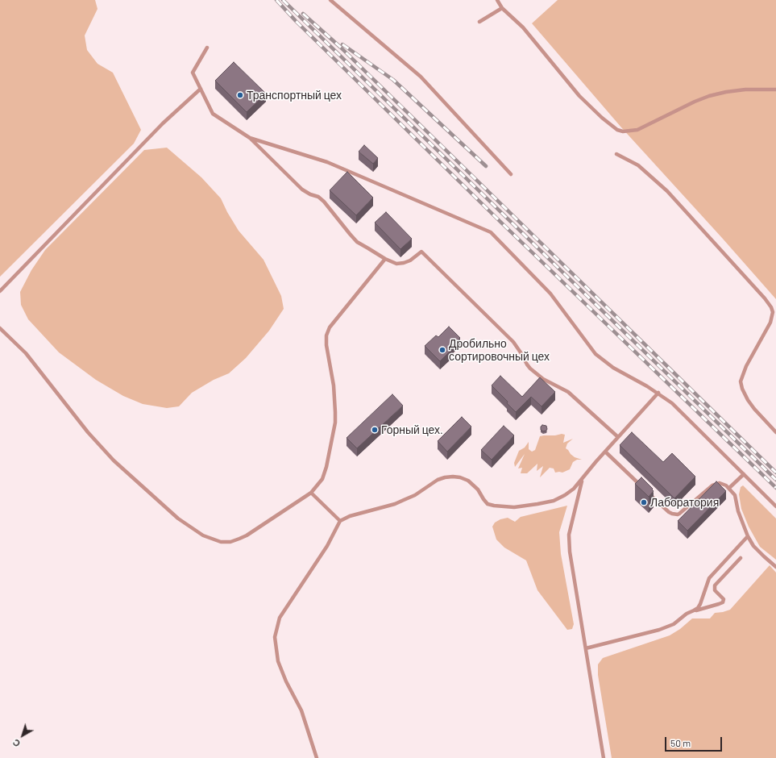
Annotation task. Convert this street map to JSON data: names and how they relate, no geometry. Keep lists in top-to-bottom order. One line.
{"places":["Транспортный цех","Дробильно сортировочный цех","Горный цех.","Лаборатория"],"scale_bar":"50 m","north":"bottom left"}
